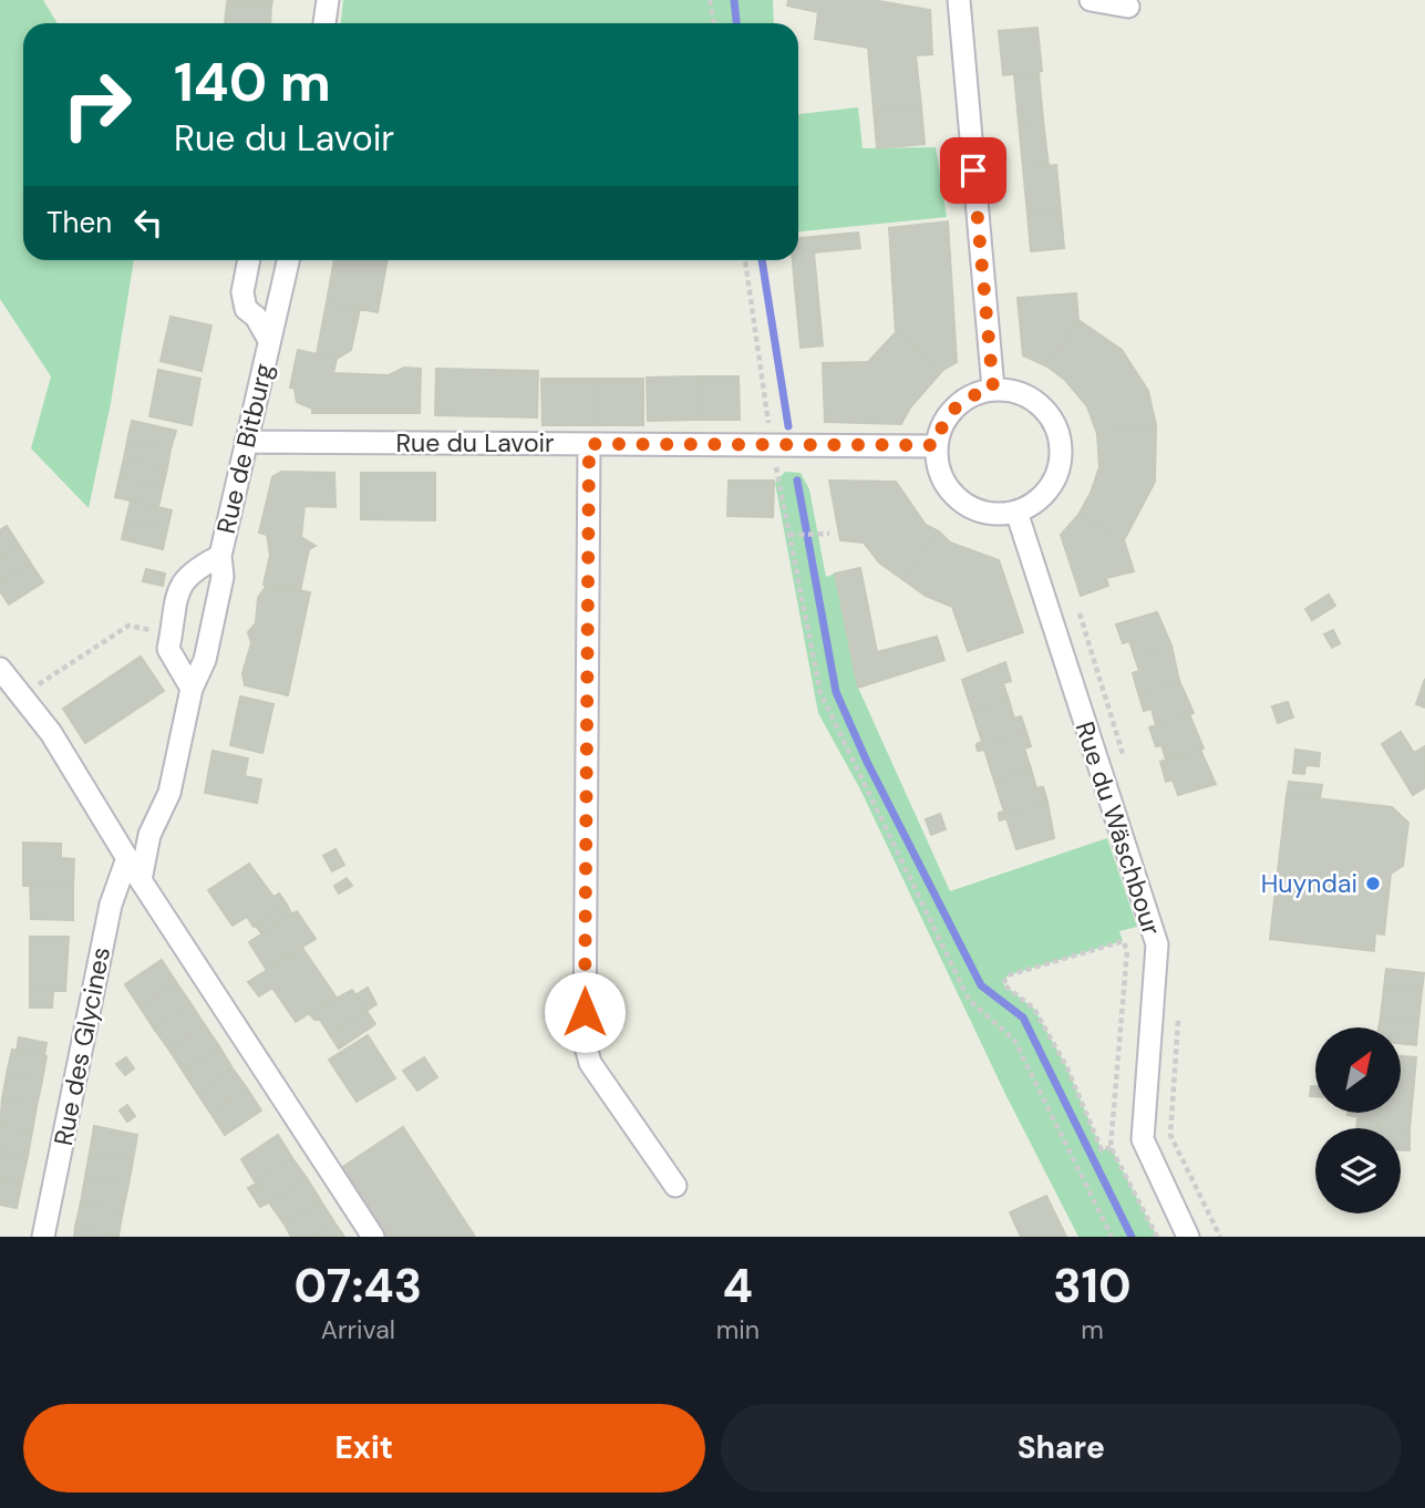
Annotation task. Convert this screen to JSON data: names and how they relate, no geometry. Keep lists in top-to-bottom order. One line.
{"streets":{"street":["Rue du Lavoir","Rue de Bitburg","Rue du Wäschbour","Rue des Glycines"]},"crossings":[["Rue du Lavoir","Rue de Bitburg"],["Rue du Lavoir","Rue du Wäschbour"]],"places":["Huyndai"],"north":"top right","page":{"turn":["140 m","Rue du Lavoir"],"then":"Then","eta":["07:43","Arrival","4","min","310","m"],"buttons":["Exit","Share"]}}
